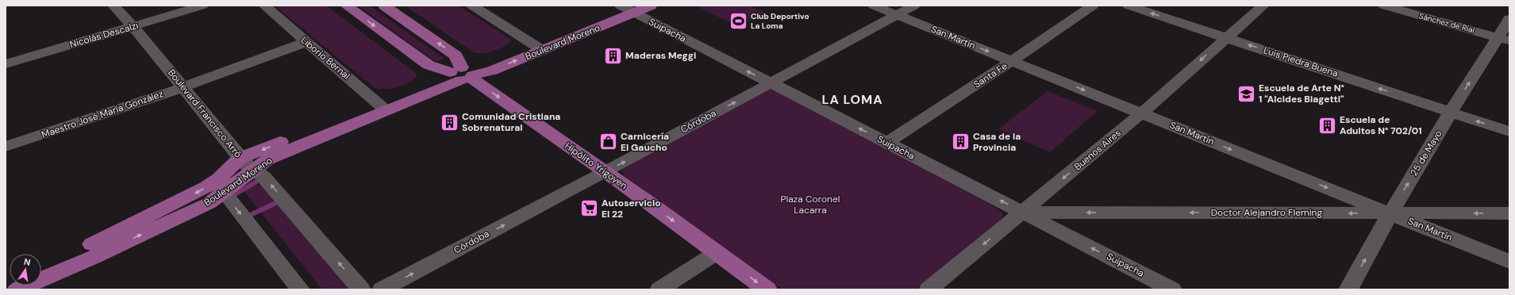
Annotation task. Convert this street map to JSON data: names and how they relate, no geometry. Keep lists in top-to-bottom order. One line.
{"streets":{"main road":["Boulevard Moreno","Hipólito Yrigoyen"],"street":["Sánchez de Rial","Suipacha","Nicolás Descalzi","San Martín","Liborio Bernal","Luis Piedra Buena","Santa Fe","Boulevard Francisco Arró","Maestro José María González","Córdoba","Buenos Aires","25 de Mayo","Doctor Alejandro Fleming"]},"crossings":[["Sánchez de Rial","25 de Mayo"],["Suipacha","Boulevard Moreno"],["Suipacha","Santa Fe"],["Suipacha","Córdoba"],["Suipacha","Buenos Aires"],["Suipacha","Doctor Alejandro Fleming"],["Nicolás Descalzi","Boulevard Francisco Arró"],["San Martín","Santa Fe"],["San Martín","Córdoba"],["San Martín","Buenos Aires"],["San Martín","25 de Mayo"],["San Martín","Doctor Alejandro Fleming"],["Boulevard Moreno","Liborio Bernal"],["Boulevard Moreno","Boulevard Francisco Arró"],["Boulevard Moreno","Hipólito Yrigoyen"],["Liborio Bernal","Maestro José María González"],["Luis Piedra Buena","Buenos Aires"],["Luis Piedra Buena","25 de Mayo"],["Boulevard Francisco Arró","Maestro José María González"],["Córdoba","Hipólito Yrigoyen"],["Buenos Aires","Doctor Alejandro Fleming"],["25 de Mayo","Doctor Alejandro Fleming"]],"one_way":["Suipacha","San Martín","Luis Piedra Buena","Córdoba","Buenos Aires","25 de Mayo","Doctor Alejandro Fleming"],"districts":["LA LOMA"],"parks":["Plaza Coronel Lacarra"],"places":{"sports":["Club Deportivo La Loma"],"building":["Maderas Meggi","Comunidad Cristiana Sobrenatural","Escuela de Adultos N° 702/01","Casa de la Provincia"],"school or university":["Escuela de Arte N° 1 \"Alcides Biagetti\""],"shop":["Carnicería El Gaucho"],"supermarket":["Autoservicio El 22"]},"north":"top"}
